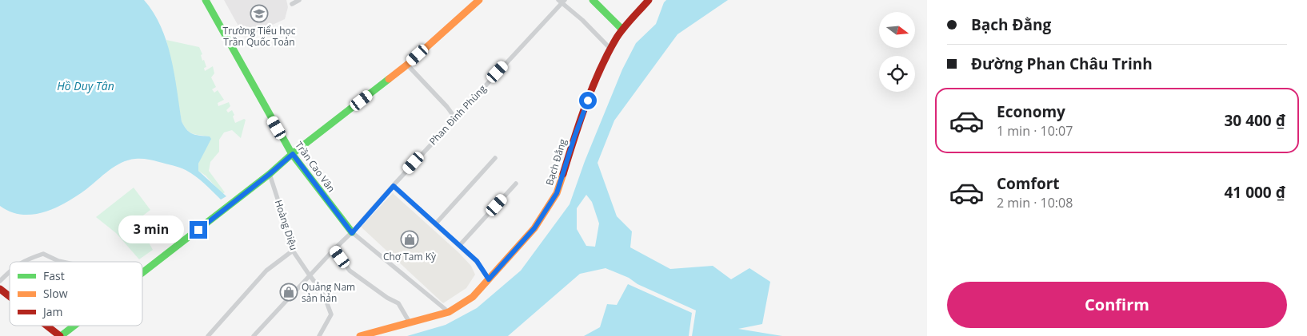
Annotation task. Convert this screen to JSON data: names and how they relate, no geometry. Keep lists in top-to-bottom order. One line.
{"streets":{"street":["Phan Đình Phùng","Bạch Đằng","Trần Cao Vân","Hoàng Diệu"]},"crossings":[["Phan Đình Phùng","Trần Cao Vân"],["Phan Đình Phùng","Hoàng Diệu"],["Bạch Đằng","Trần Cao Vân"]],"water":["Hồ Duy Tân"],"places":{"school or university":["Trường Tiểu học Trần Quốc Toản"],"shop":["Chợ Tam Kỳ","Quảng Nam sản hản"]},"legend":["Fast","Slow","Jam"],"north":"right","page":{"banner":["Bạch Đằng","Đường Phan Châu Trinh"],"list":[{"name":"Economy","note":"1 min · 10:07","value":"30 400 ₫"},{"name":"Comfort","note":"2 min · 10:08","value":"41 000 ₫"}],"bubble":"3 min","buttons":"Confirm"}}
